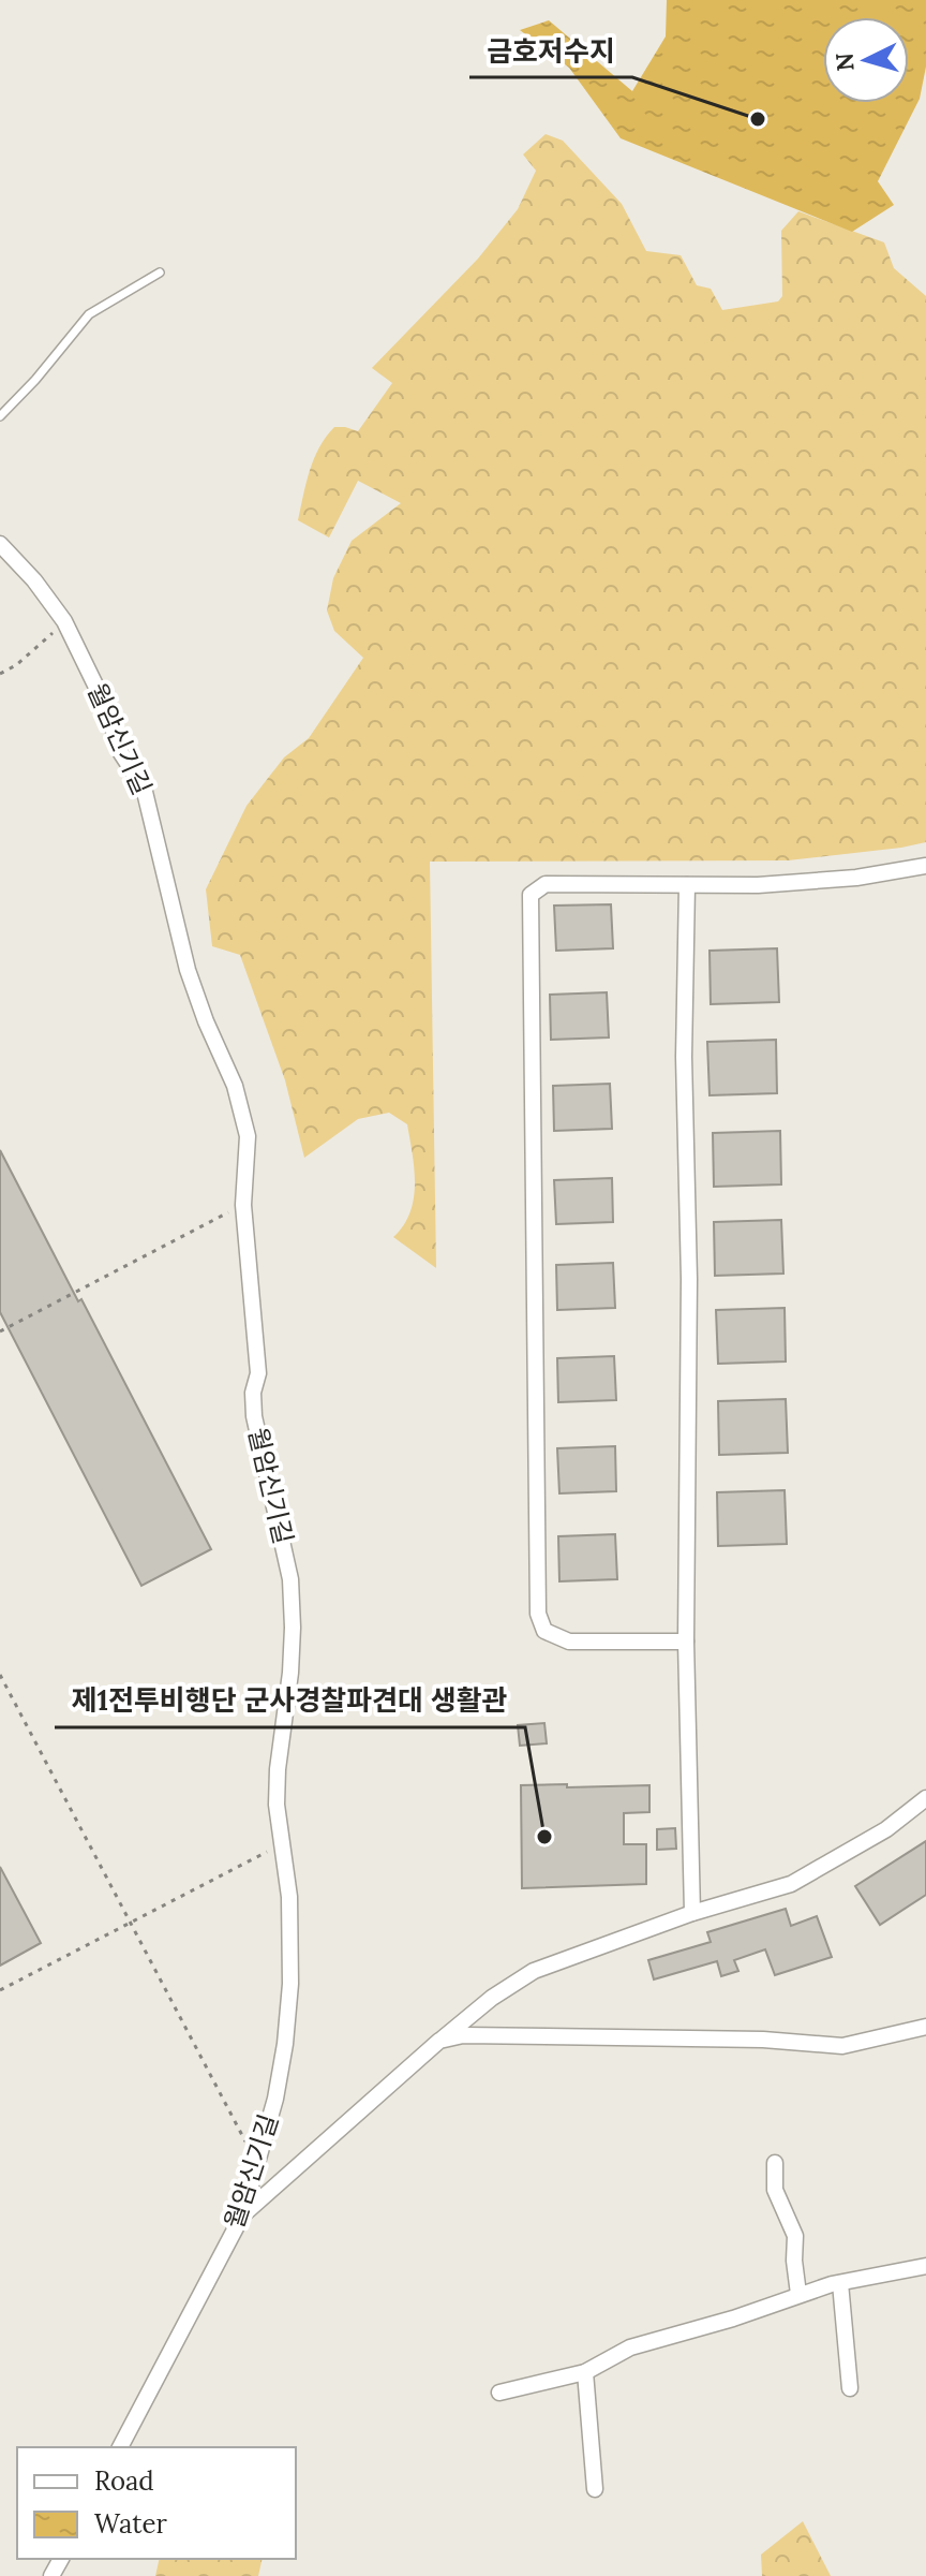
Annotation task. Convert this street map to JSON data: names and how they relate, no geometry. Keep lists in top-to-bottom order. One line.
{"streets":{"street":["월암신기길"]},"places":["금호저수지","제1전투비행단 군사경찰파견대 생활관"],"legend":["Road","Water"],"north":"left"}
